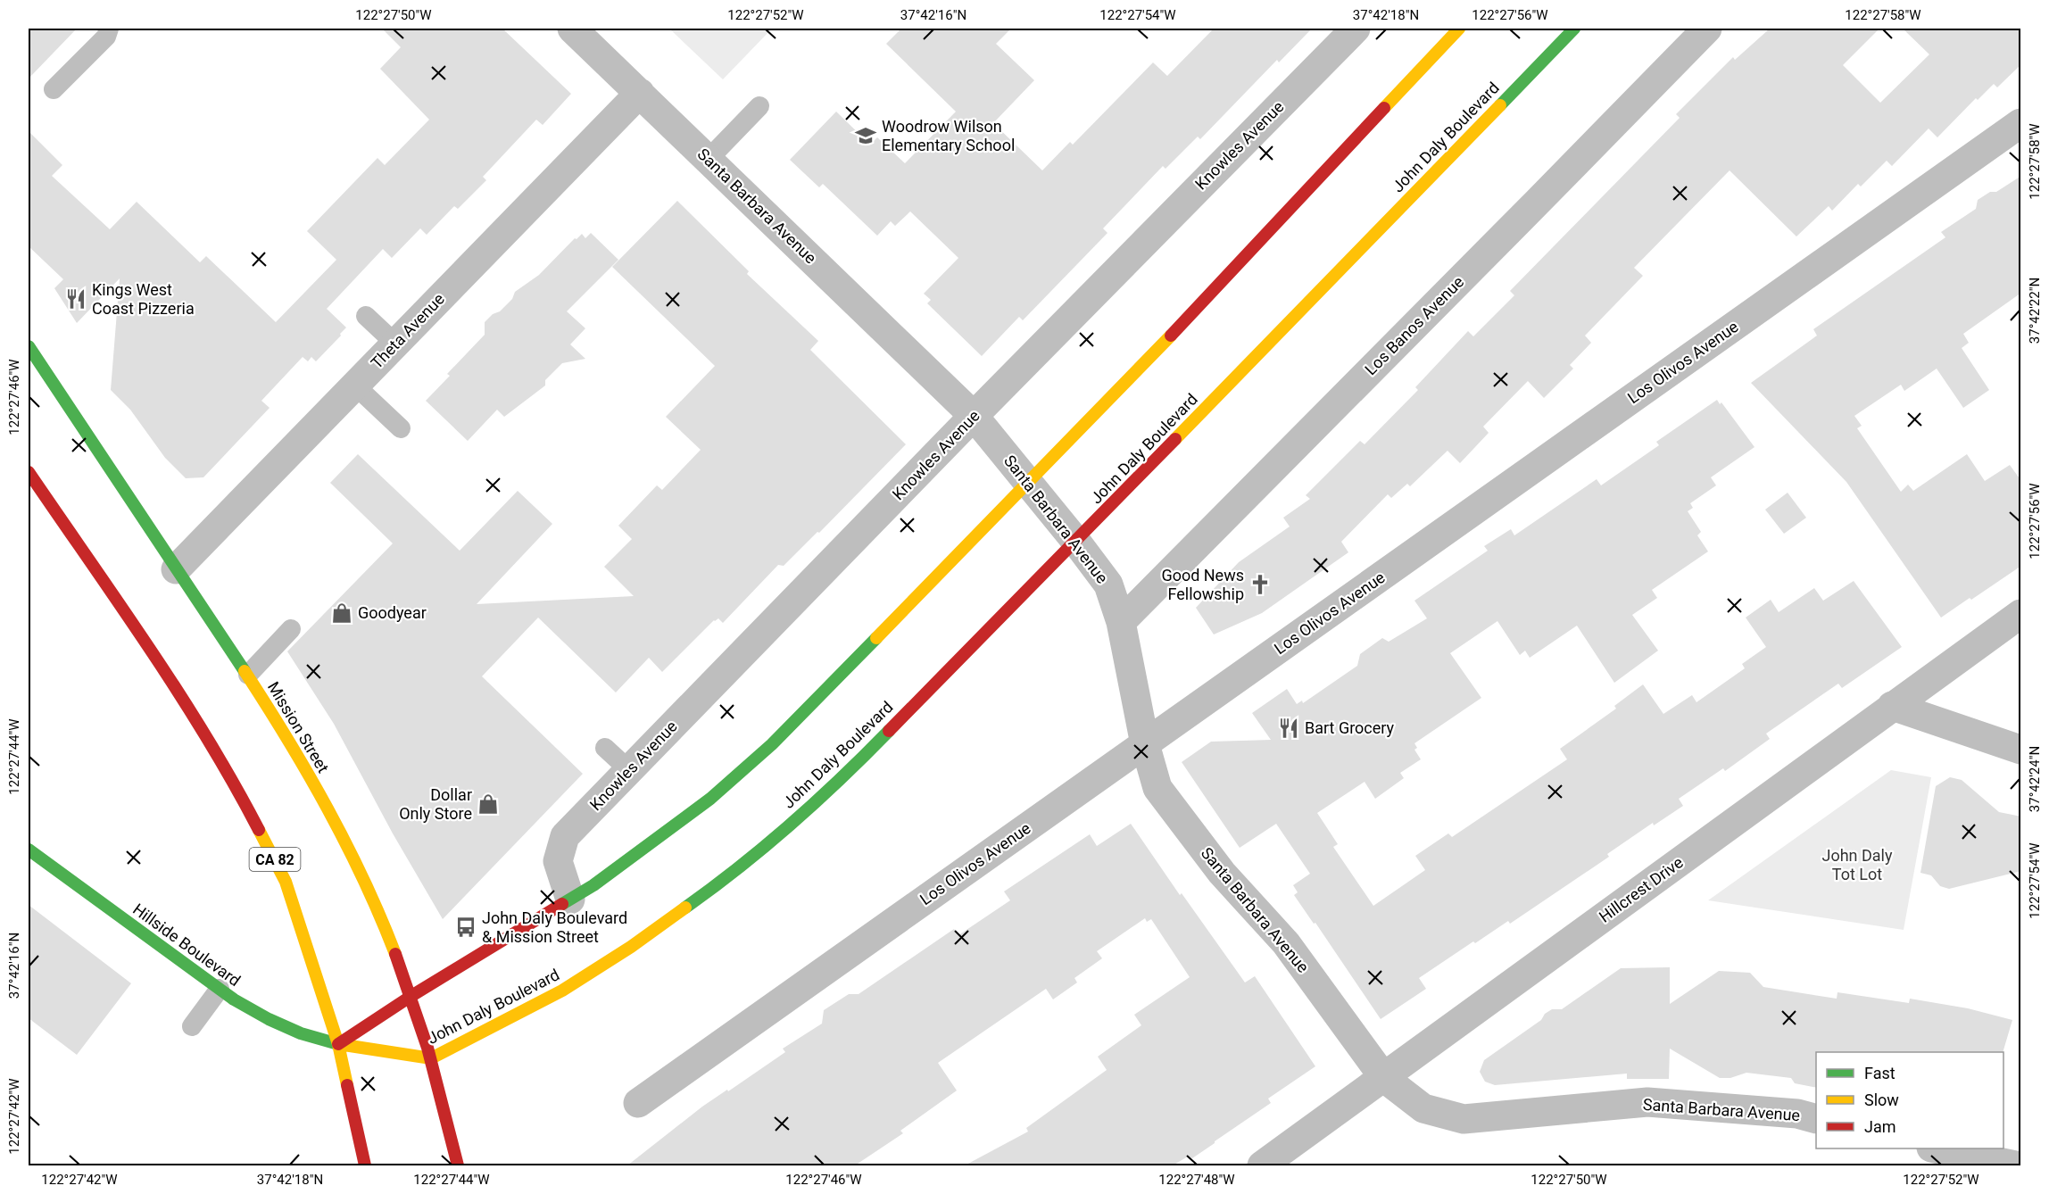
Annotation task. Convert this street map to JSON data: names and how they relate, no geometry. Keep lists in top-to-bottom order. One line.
{"streets":{"main road":["John Daly Boulevard","Mission Street","CA 82","Hillside Boulevard"],"street":["Knowles Avenue","Santa Barbara Avenue","Los Banos Avenue","Theta Avenue","Los Olivos Avenue","Hillcrest Drive"]},"crossings":[["John Daly Boulevard","Santa Barbara Avenue"],["John Daly Boulevard","Mission Street"],["John Daly Boulevard","CA 82"],["John Daly Boulevard","Hillside Boulevard"],["Knowles Avenue","Santa Barbara Avenue"],["Santa Barbara Avenue","Los Banos Avenue"],["Santa Barbara Avenue","Theta Avenue"],["Santa Barbara Avenue","Los Olivos Avenue"],["Santa Barbara Avenue","Hillcrest Drive"],["Theta Avenue","Mission Street"],["CA 82","Hillside Boulevard"]],"parks":["John Daly Tot Lot"],"places":{"school or university":["Woodrow Wilson Elementary School"],"restaurant":["Kings West Coast Pizzeria","Bart Grocery"],"church":["Good News Fellowship"],"shop":["Goodyear","Dollar Only Store"],"bus stop":["John Daly Boulevard & Mission Street"]},"legend":["Fast","Slow","Jam"],"coordinates":["122°27'50\"W","122°27'52\"W","37°42'16\"N","122°27'54\"W","37°42'18\"N","122°27'56\"W","122°27'58\"W","37°42'22\"N","122°27'46\"W","122°27'44\"W","37°42'24\"N","122°27'42\"W","122°27'48\"W"]}
